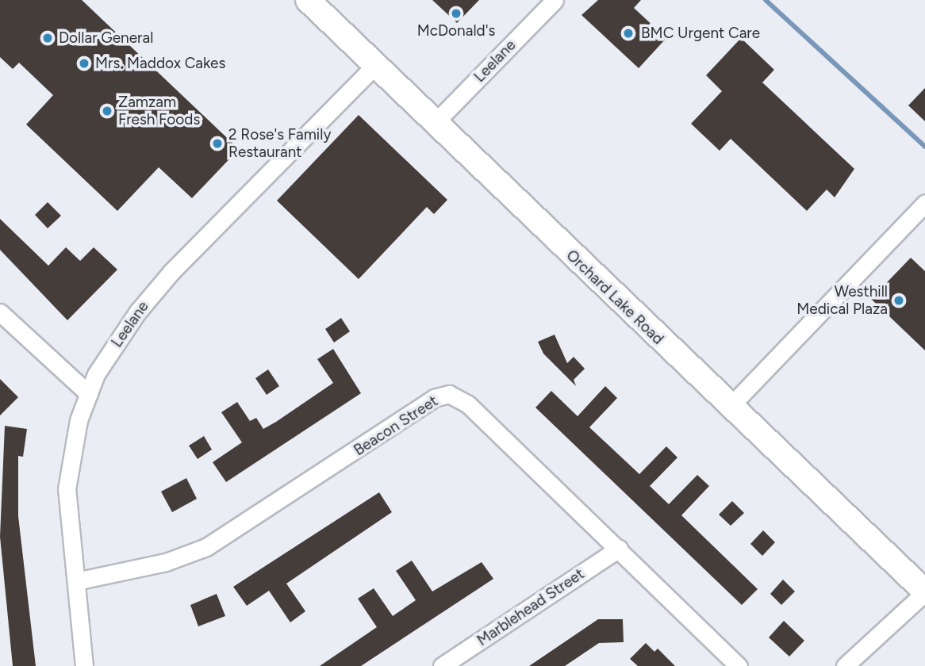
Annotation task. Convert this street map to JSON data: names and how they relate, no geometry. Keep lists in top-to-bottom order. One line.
{"streets":{"main road":["Orchard Lake Road"],"street":["Leelane","Beacon Street","Marblehead Street"]},"crossings":[["Leelane","Orchard Lake Road"],["Leelane","Beacon Street"],["Beacon Street","Marblehead Street"]],"places":["McDonald's","BMC Urgent Care","Dollar General","Mrs. Maddox Cakes","Zamzam Fresh Foods","2 Rose's Family Restaurant","Westhill Medical Plaza"]}
